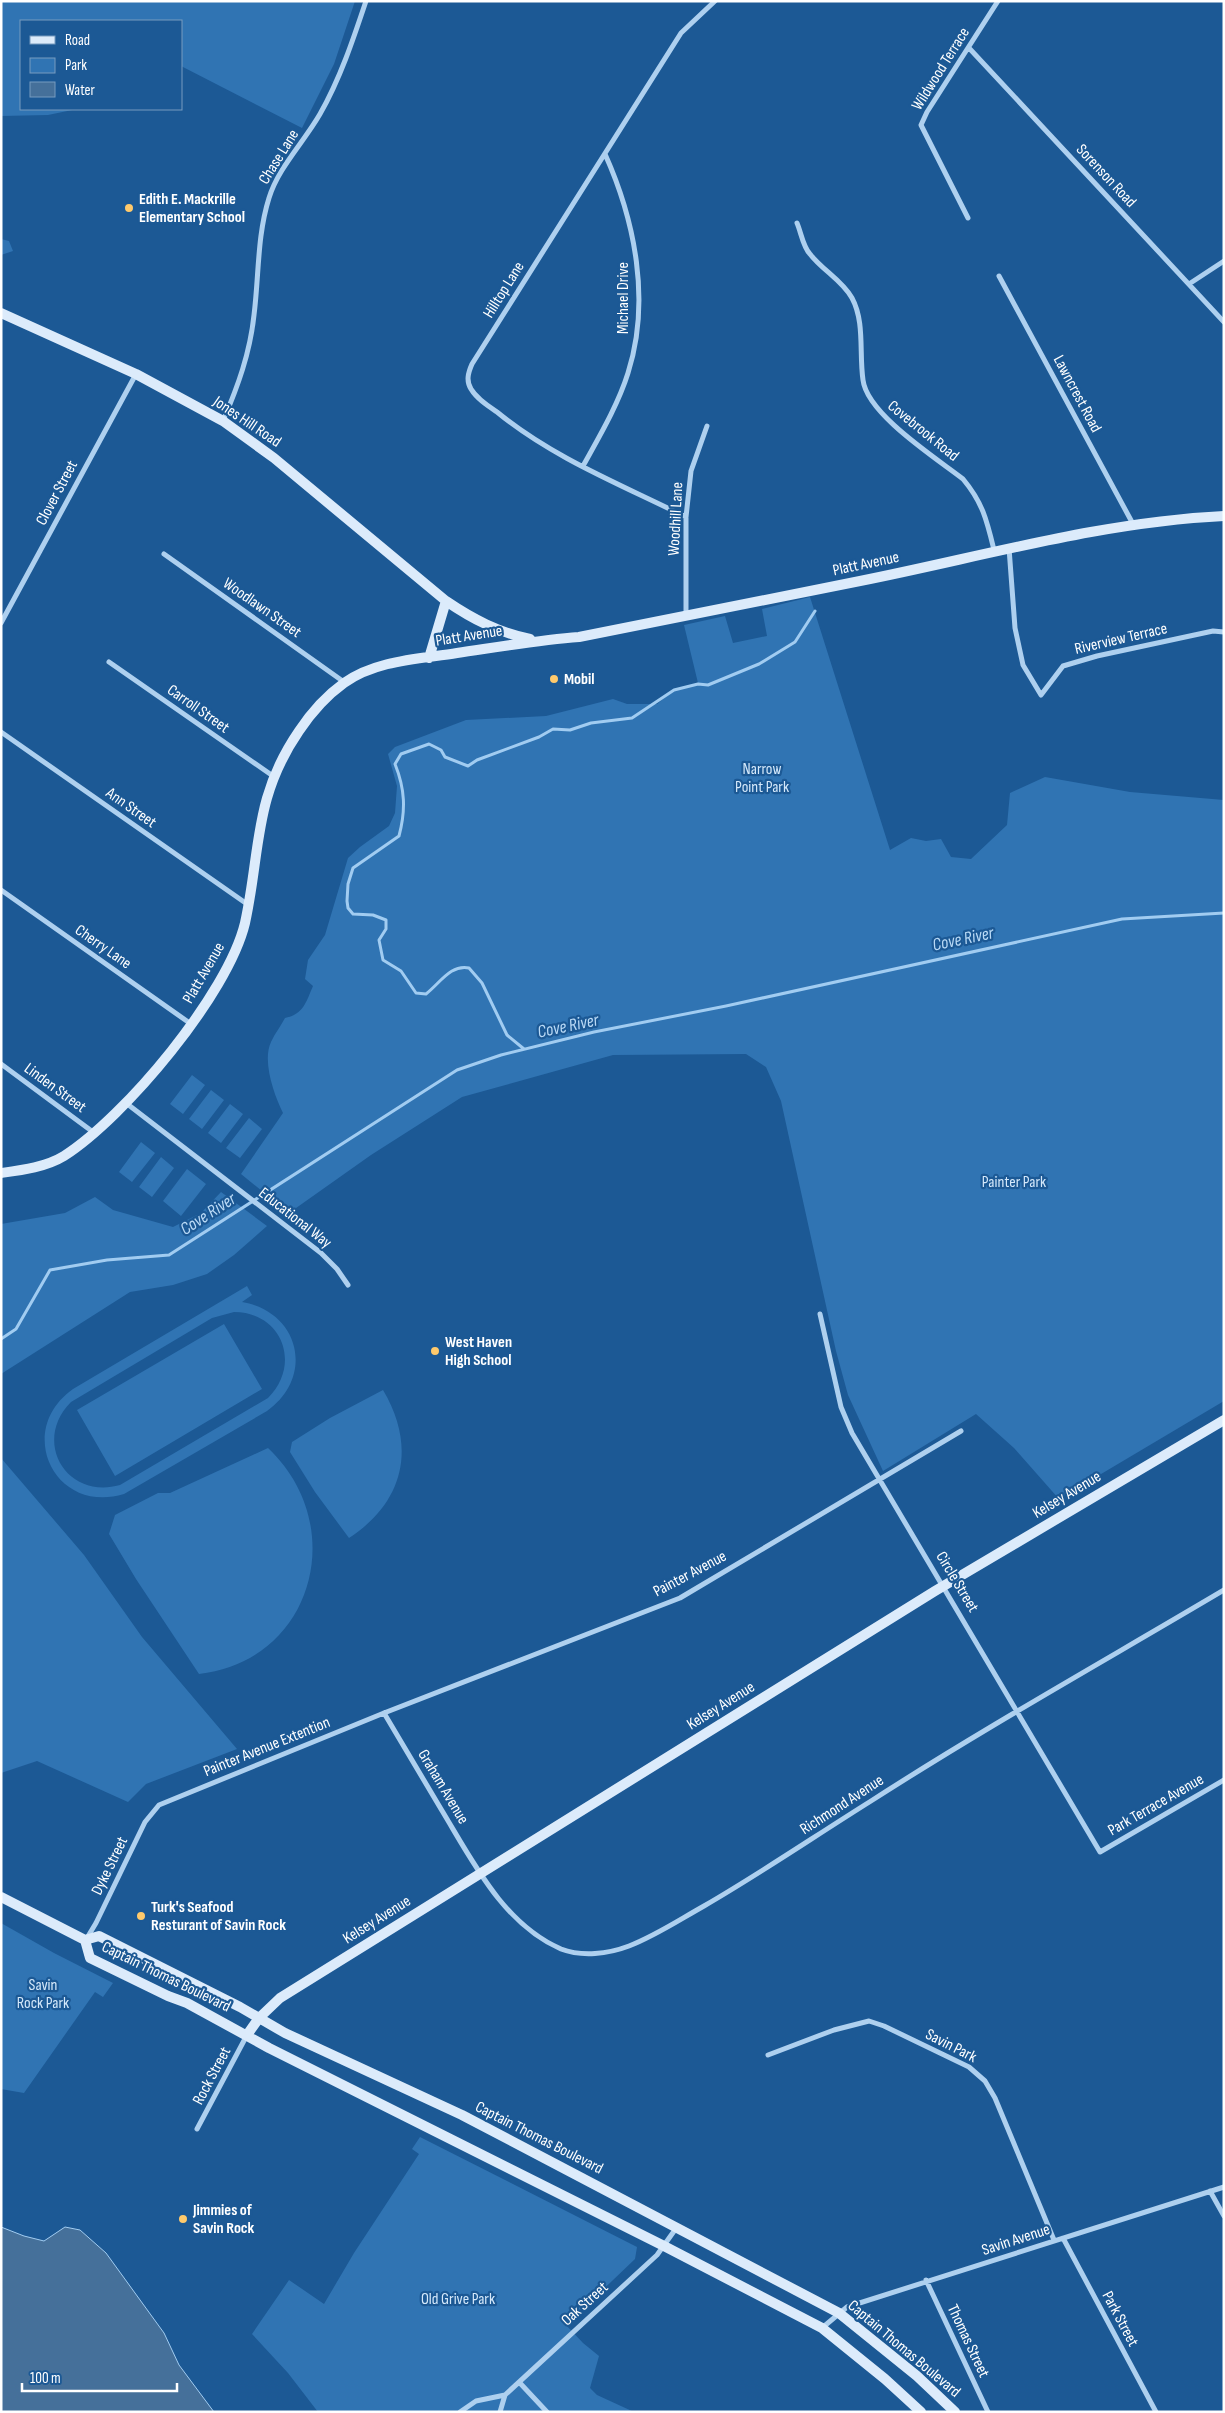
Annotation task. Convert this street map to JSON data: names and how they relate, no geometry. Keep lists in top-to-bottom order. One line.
{"streets":{"main road":["Jones Hill Road","Platt Avenue","Kelsey Avenue","Captain Thomas Boulevard"],"street":["Wildwood Terrace","Chase Lane","Sorenson Road","Hilltop Lane","Michael Drive","Lawncrest Road","Covebrook Road","Clover Street","Woodhill Lane","Woodlawn Street","Riverview Terrace","Carroll Street","Ann Street","Cherry Lane","Linden Street","Educational Way","Painter Avenue","Circle Street","Painter Avenue Extention","Graham Avenue","Richmond Avenue","Park Terrace Avenue","Dyke Street","Savin Park","Rock Street","Savin Avenue","Oak Street","Park Street","Thomas Street"]},"crossings":[["Wildwood Terrace","Sorenson Road"],["Chase Lane","Jones Hill Road"],["Hilltop Lane","Michael Drive"],["Hilltop Lane","Woodhill Lane"],["Lawncrest Road","Platt Avenue"],["Jones Hill Road","Clover Street"],["Jones Hill Road","Platt Avenue"],["Covebrook Road","Platt Avenue"],["Woodhill Lane","Platt Avenue"],["Platt Avenue","Woodlawn Street"],["Platt Avenue","Riverview Terrace"],["Platt Avenue","Carroll Street"],["Platt Avenue","Ann Street"],["Platt Avenue","Cherry Lane"],["Platt Avenue","Linden Street"],["Platt Avenue","Educational Way"],["Kelsey Avenue","Circle Street"],["Kelsey Avenue","Graham Avenue"],["Kelsey Avenue","Richmond Avenue"],["Kelsey Avenue","Captain Thomas Boulevard"],["Kelsey Avenue","Rock Street"],["Painter Avenue","Circle Street"],["Painter Avenue","Painter Avenue Extention"],["Painter Avenue","Graham Avenue"],["Circle Street","Richmond Avenue"],["Circle Street","Park Terrace Avenue"],["Painter Avenue Extention","Graham Avenue"],["Painter Avenue Extention","Dyke Street"],["Graham Avenue","Richmond Avenue"],["Dyke Street","Captain Thomas Boulevard"],["Captain Thomas Boulevard","Rock Street"],["Captain Thomas Boulevard","Savin Avenue"],["Captain Thomas Boulevard","Oak Street"],["Savin Park","Savin Avenue"],["Savin Avenue","Park Street"],["Savin Avenue","Thomas Street"]],"water":["Cove River"],"parks":["Narrow Point Park","Painter Park","Savin Rock Park","Old Grive Park"],"places":["Edith E. Mackrille Elementary School","Mobil","West Haven High School","Turk's Seafood Resturant of Savin Rock","Jimmies of Savin Rock"],"legend":["Road","Park","Water"],"scale_bar":"100 m"}
